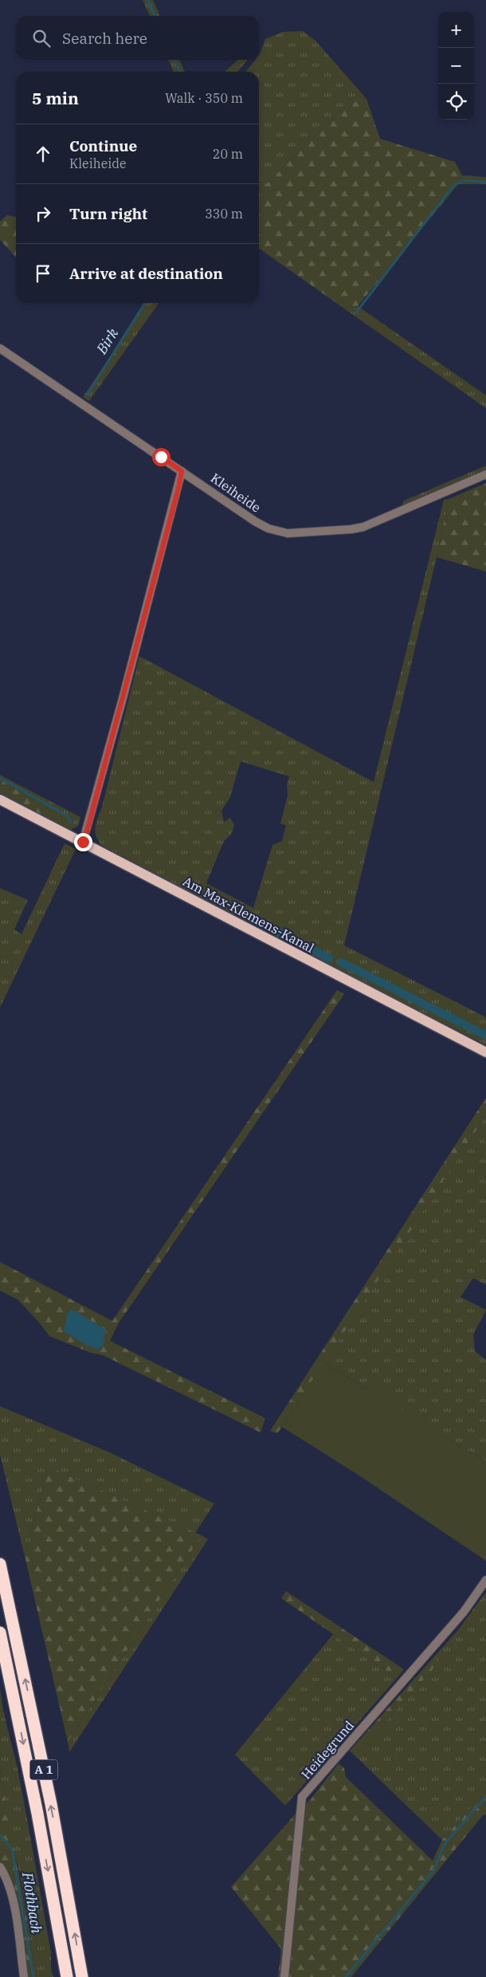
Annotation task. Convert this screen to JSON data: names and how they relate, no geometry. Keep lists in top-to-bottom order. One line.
{"streets":{"highway":["A 1"],"main road":["Am Max-Klemens-Kanal"],"street":["Kleiheide","Heidegrund"]},"water":["Birk","Flothbach"],"page":{"map_buttons":["+","−"],"search":"Search here","heading":["5 min","Walk · 350 m"],"list":[["Continue","Kleiheide","20 m"],["Turn right","330 m"],"Arrive at destination"]}}
